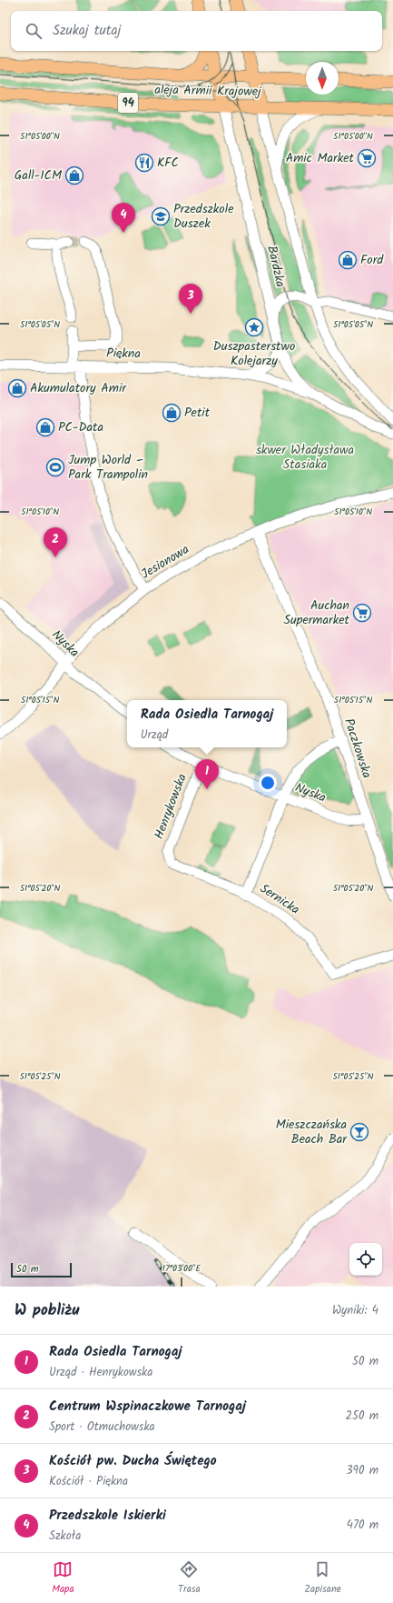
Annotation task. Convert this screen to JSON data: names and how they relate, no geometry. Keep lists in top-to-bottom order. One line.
{"streets":{"main road":["aleja Armii Krajowej","94","Bardzka"],"street":["Piękna","Jesionowa","Nyska","Paczkowska","Henrykowska","Sernicka"]},"crossings":[["aleja Armii Krajowej","Bardzka"],["Bardzka","Piękna"],["Jesionowa","Nyska"],["Jesionowa","Paczkowska"],["Nyska","Paczkowska"],["Nyska","Henrykowska"],["Nyska","Sernicka"],["Paczkowska","Sernicka"],["Henrykowska","Sernicka"]],"parks":["skwer Władysława Stasiaka"],"places":{"supermarket":["Amic Market","Auchan Supermarket"],"restaurant":["KFC"],"shop":["Gall-ICM","Ford","Akumulatory Amir","Petit","PC-Data"],"school or university":["Przedszkole Duszek"],"place":["Duszpasterstwo Kolejarzy"],"sports":["Jump World – Park Trampolin"],"bar":["Mieszczańska Beach Bar"]},"scale_bar":"50 m","north":"bottom","page":{"search":"Szukaj tutaj","pins":["4","3","2","1"],"popup":["Rada Osiedla Tarnogaj","Urząd"],"scale":"50 m","heading":["W pobliżu","Wyniki: 4"],"list":[{"mark":"1","name":"Rada Osiedla Tarnogaj","note":"Urząd · Henrykowska","value":"50 m"},{"mark":"2","name":"Centrum Wspinaczkowe Tarnogaj","note":"Sport · Otmuchowska","value":"250 m"},{"mark":"3","name":"Kościół pw. Ducha Świętego","note":"Kościół · Piękna","value":"390 m"},{"mark":"4","name":"Przedszkole Iskierki","note":"Szkoła","value":"470 m"}],"nav":["Mapa","Trasa","Zapisane"]},"coordinates":["51°05'00\"N","51°05'05\"N","51°05'10\"N","51°05'15\"N","51°05'20\"N","51°05'25\"N","17°03'00\"E"]}
